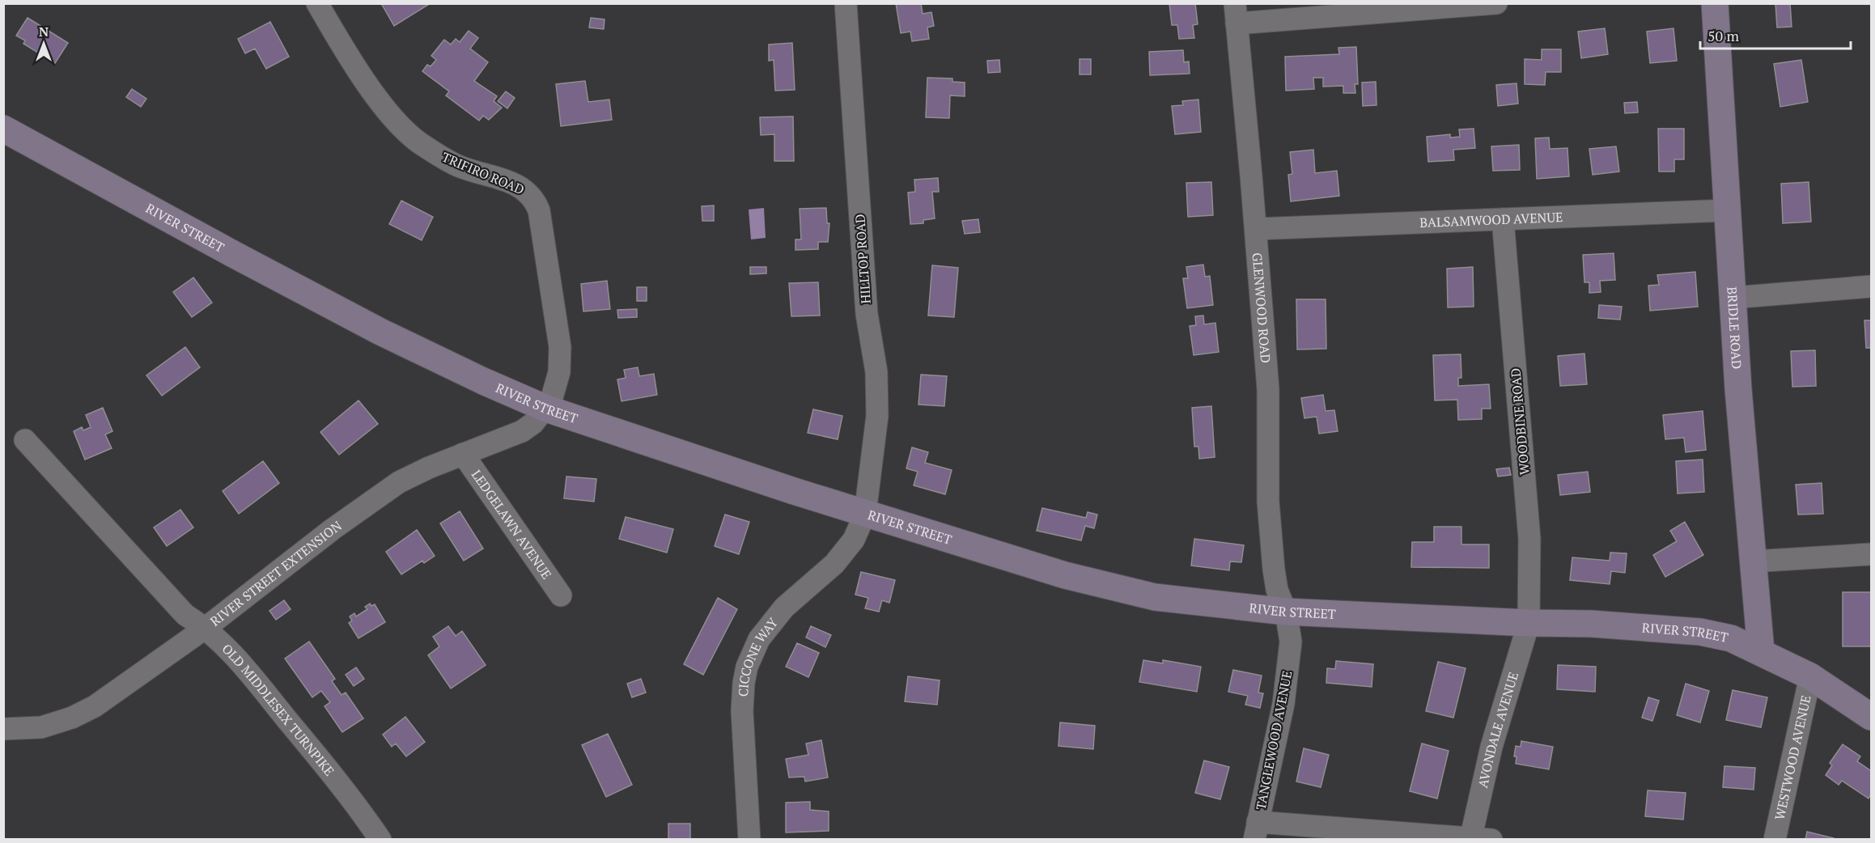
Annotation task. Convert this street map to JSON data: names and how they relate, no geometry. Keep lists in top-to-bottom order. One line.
{"streets":{"main road":["RIVER STREET","BRIDLE ROAD"],"street":["TRIFIRO ROAD","BALSAMWOOD AVENUE","HILLTOP ROAD","GLENWOOD ROAD","WOODBINE ROAD","LEDGELAWN AVENUE","RIVER STREET EXTENSION","CICCONE WAY","OLD MIDDLESEX TURNPIKE","AVONDALE AVENUE","TANGLEWOOD AVENUE","WESTWOOD AVENUE"]},"crossings":[["TRIFIRO ROAD","RIVER STREET"],["TRIFIRO ROAD","RIVER STREET EXTENSION"],["BALSAMWOOD AVENUE","GLENWOOD ROAD"],["BALSAMWOOD AVENUE","BRIDLE ROAD"],["BALSAMWOOD AVENUE","WOODBINE ROAD"],["RIVER STREET","HILLTOP ROAD"],["RIVER STREET","GLENWOOD ROAD"],["RIVER STREET","BRIDLE ROAD"],["RIVER STREET","WOODBINE ROAD"],["RIVER STREET","RIVER STREET EXTENSION"],["RIVER STREET","CICCONE WAY"],["RIVER STREET","AVONDALE AVENUE"],["RIVER STREET","TANGLEWOOD AVENUE"],["RIVER STREET","WESTWOOD AVENUE"],["HILLTOP ROAD","CICCONE WAY"],["GLENWOOD ROAD","TANGLEWOOD AVENUE"],["WOODBINE ROAD","AVONDALE AVENUE"],["LEDGELAWN AVENUE","RIVER STREET EXTENSION"],["RIVER STREET EXTENSION","OLD MIDDLESEX TURNPIKE"]],"scale_bar":"50 m","north":"top"}
